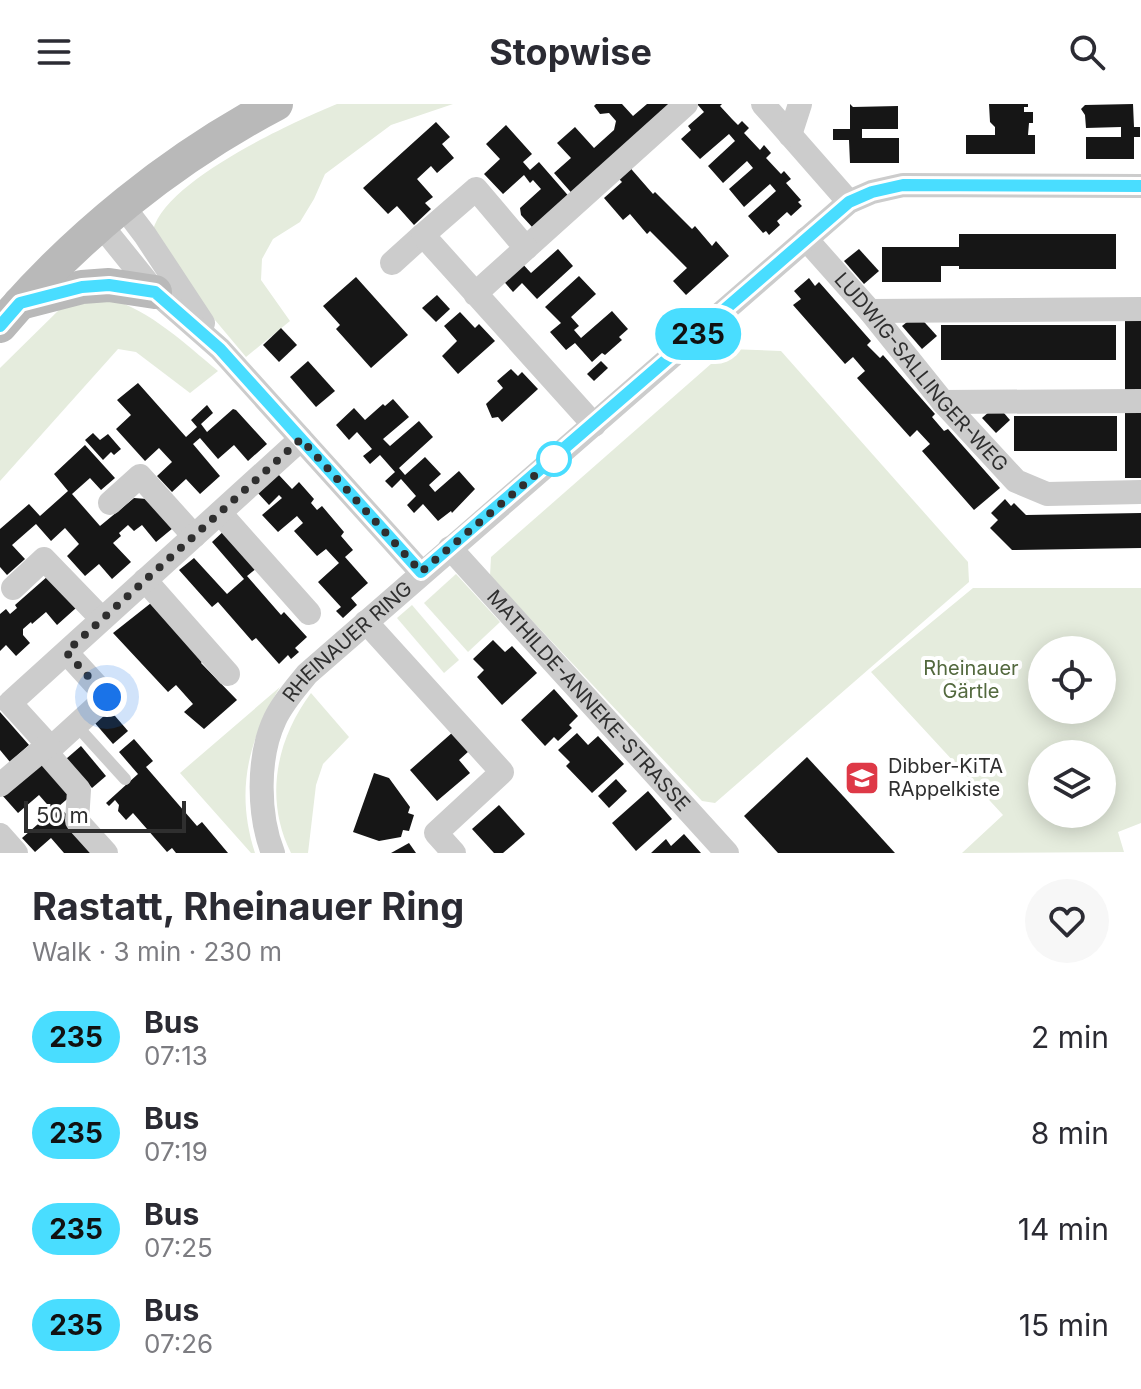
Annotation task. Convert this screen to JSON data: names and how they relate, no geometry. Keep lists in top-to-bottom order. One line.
{"streets":{"street":["LUDWIG-SALLINGER-WEG","RHEINAUER RING","MATHILDE-ANNEKE-STRASSE"]},"crossings":[["LUDWIG-SALLINGER-WEG","RHEINAUER RING"],["RHEINAUER RING","MATHILDE-ANNEKE-STRASSE"]],"parks":["Rheinauer Gärtle"],"places":{"school or university":["Dibber-KiTA RAppelkiste"]},"lines":["bus line 235"],"scale_bar":"50 m","page":{"header":"Stopwise","on_map":"235","scale":"50 m","heading":["Rastatt, Rheinauer Ring","Walk · 3 min · 230 m"],"list":[{"mark":"235","name":"Bus","note":"07:13","value":"2 min"},{"mark":"235","name":"Bus","note":"07:19","value":"8 min"},{"mark":"235","name":"Bus","note":"07:25","value":"14 min"},{"mark":"235","name":"Bus","note":"07:26","value":"15 min"}]}}
